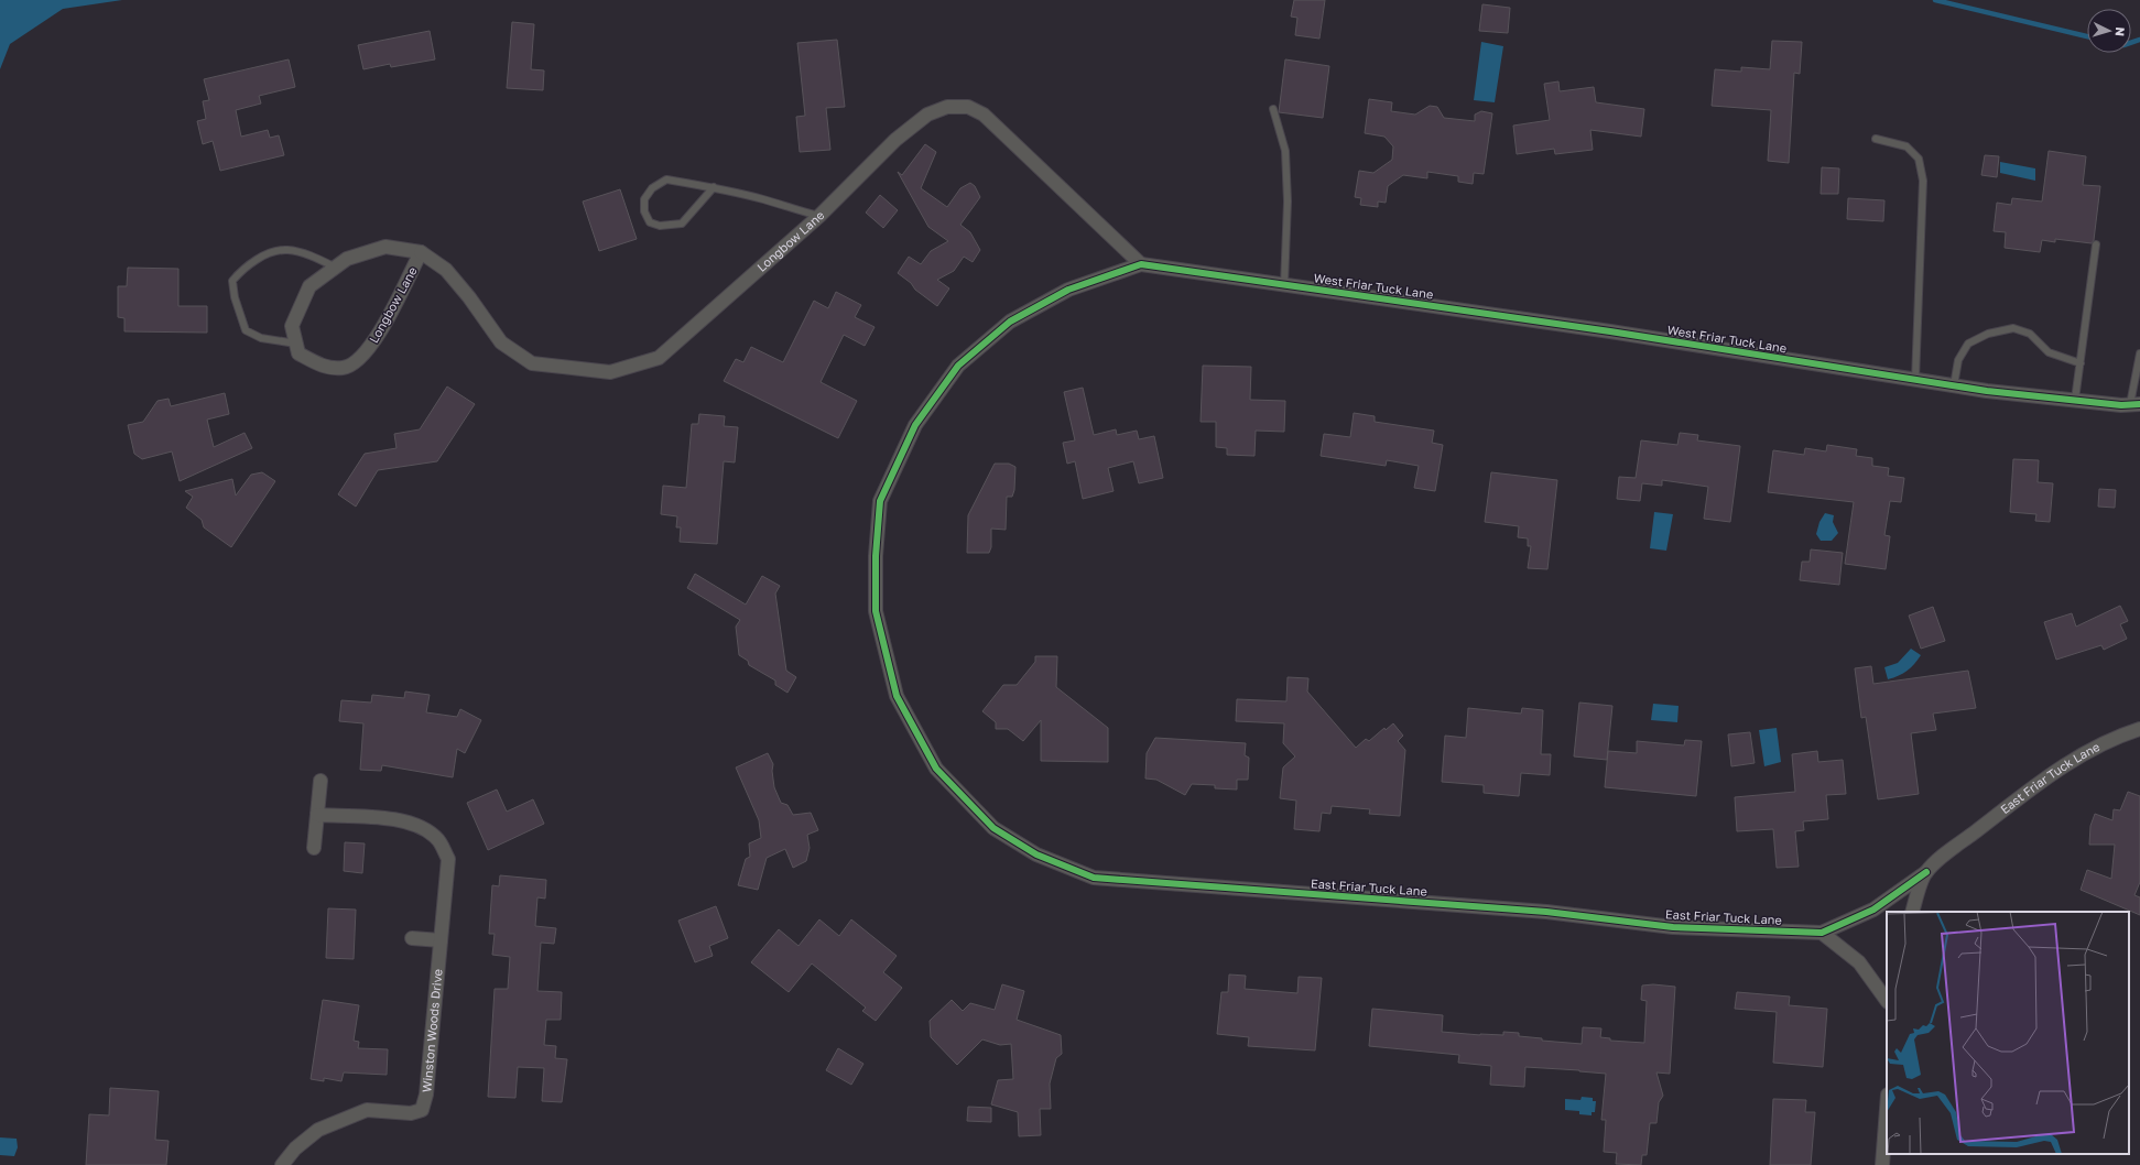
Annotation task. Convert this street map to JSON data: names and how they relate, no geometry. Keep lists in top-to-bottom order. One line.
{"streets":{"street":["Longbow Lane","West Friar Tuck Lane","East Friar Tuck Lane","Winston Woods Drive"]},"crossings":[["Longbow Lane","West Friar Tuck Lane"],["West Friar Tuck Lane","East Friar Tuck Lane"]],"north":"right"}
